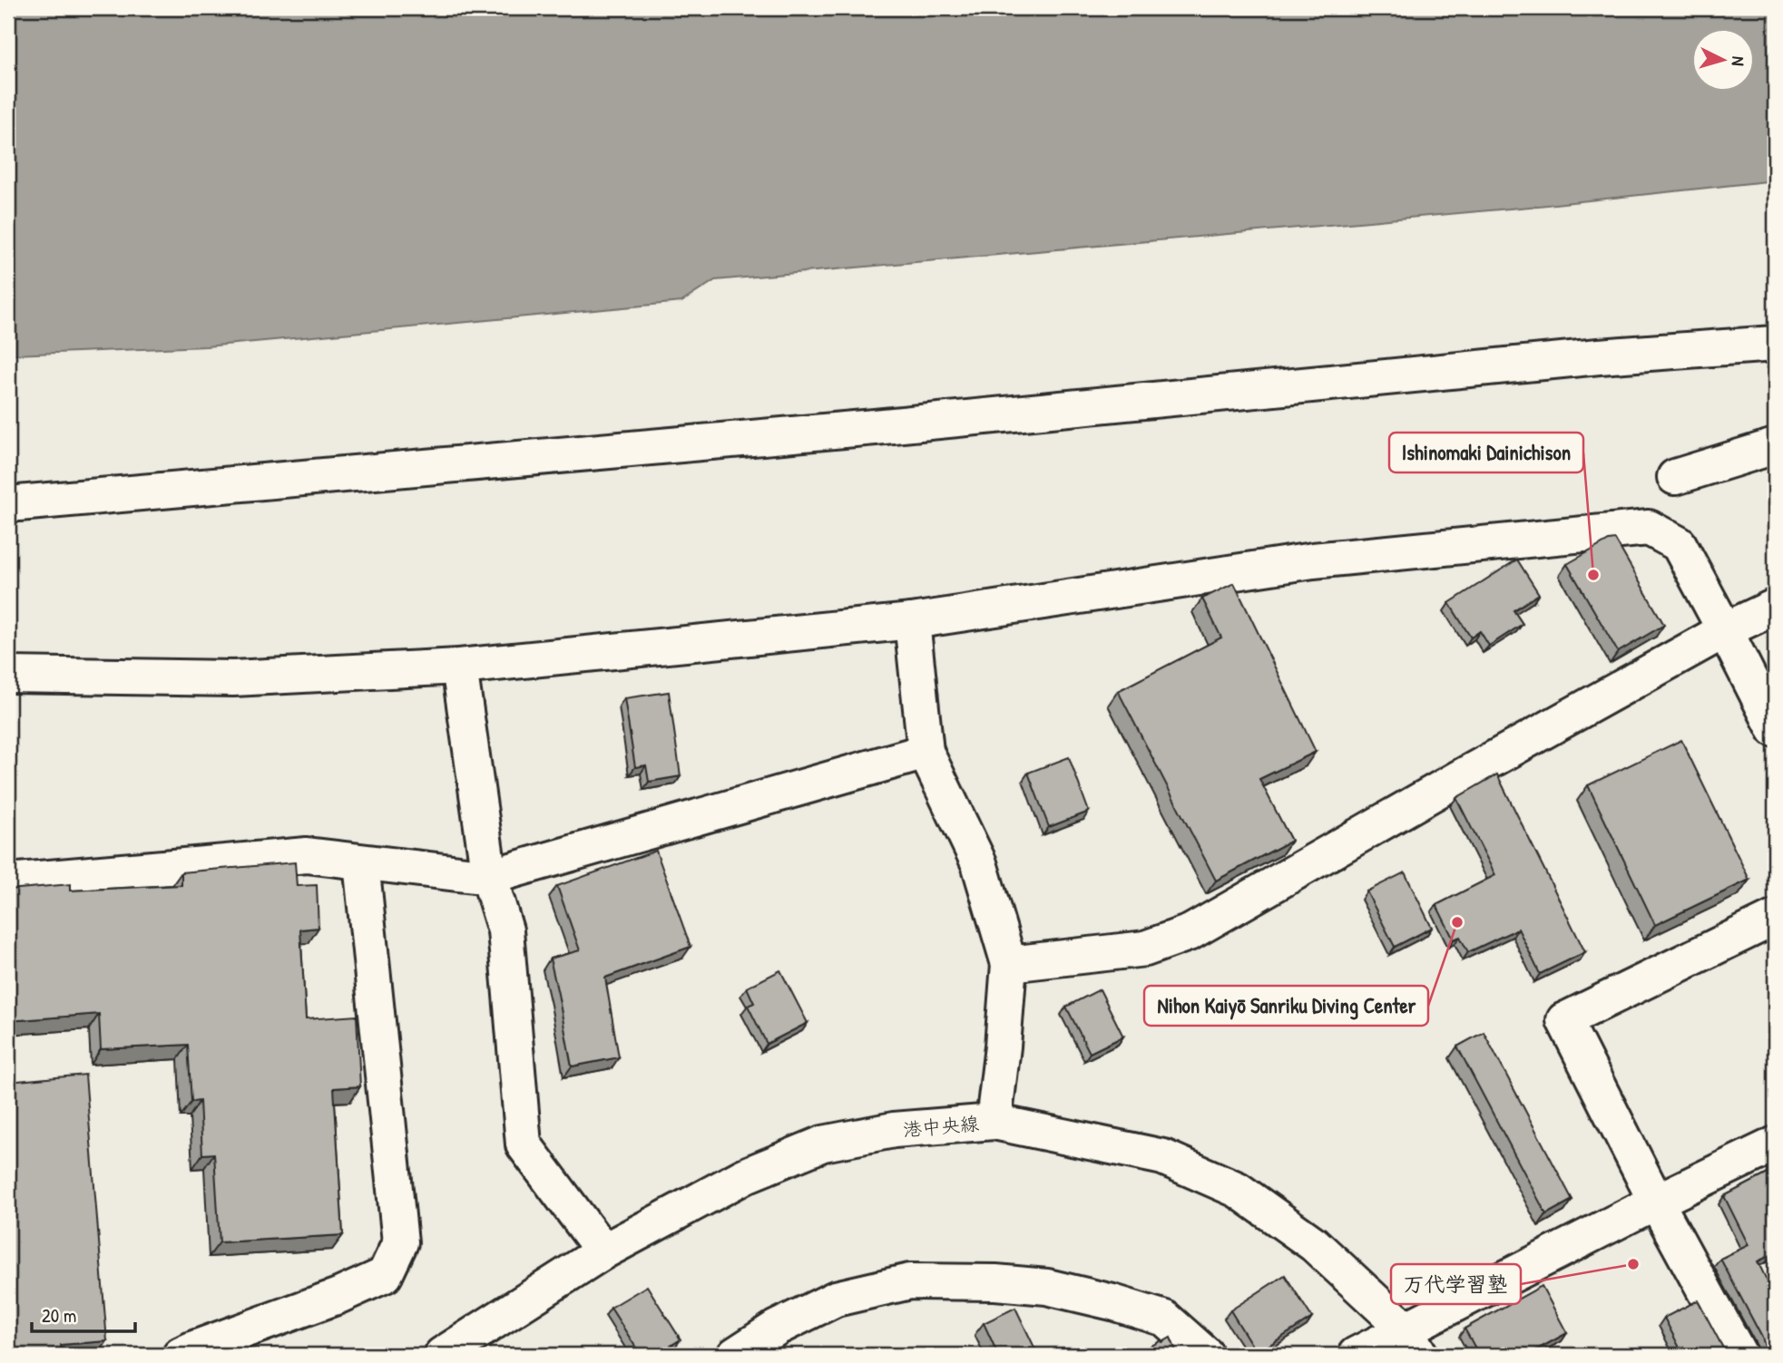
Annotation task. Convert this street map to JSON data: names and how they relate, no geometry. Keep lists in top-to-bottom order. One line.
{"streets":{"street":["港中央線"]},"places":["Ishinomaki Dainichison","Nihon Kaiyō Sanriku Diving Center","万代学習塾"],"scale_bar":"20 m","north":"right"}
